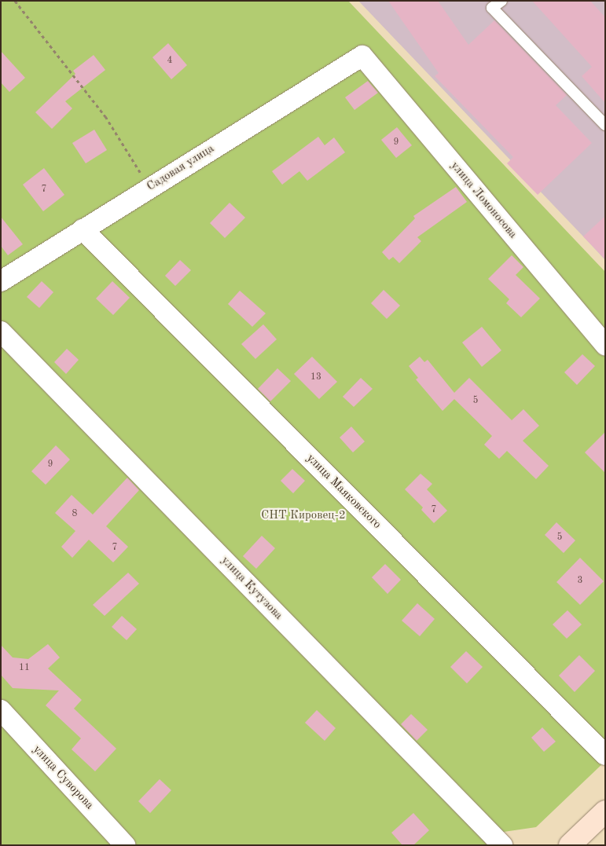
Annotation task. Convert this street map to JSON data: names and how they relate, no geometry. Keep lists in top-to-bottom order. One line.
{"streets":{"street":["Садовая улица","улица Ломоносова","улица Маяковского","улица Кутузова","улица Суворова"]},"crossings":[["Садовая улица","улица Ломоносова"],["Садовая улица","улица Маяковского"]],"parks":["СНТ Кировец-2"],"house_numbers":["4","9","7","13","5","9","7","8","5","7","3","11"]}
